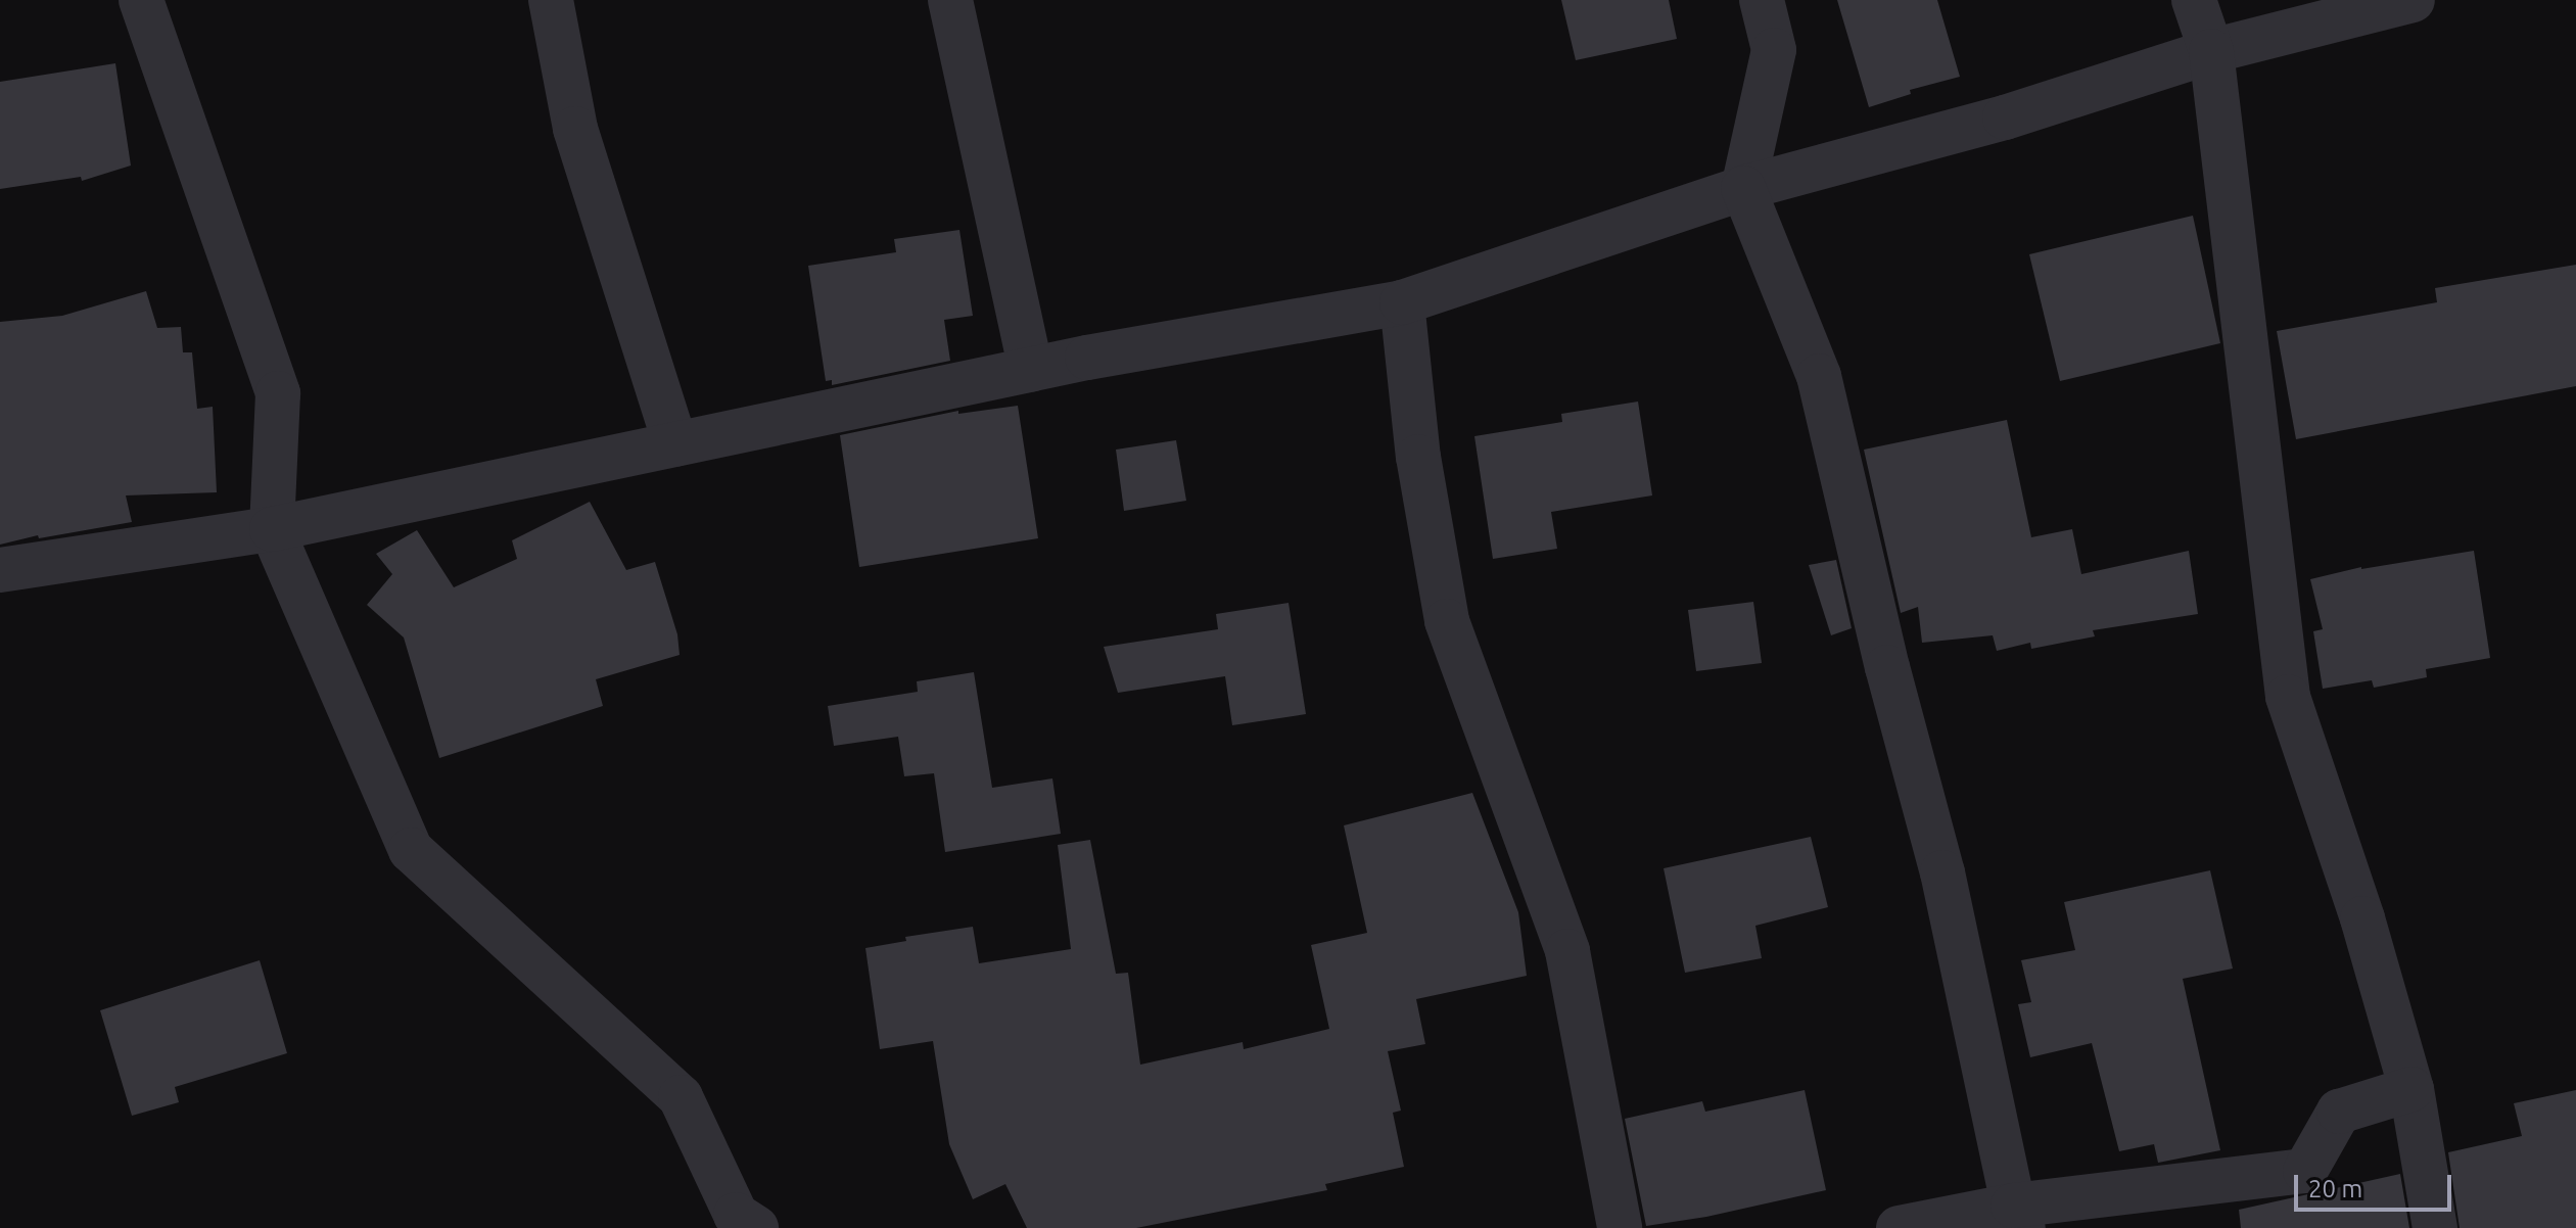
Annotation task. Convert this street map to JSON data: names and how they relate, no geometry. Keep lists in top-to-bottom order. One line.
{"scale_bar":"20 m"}
